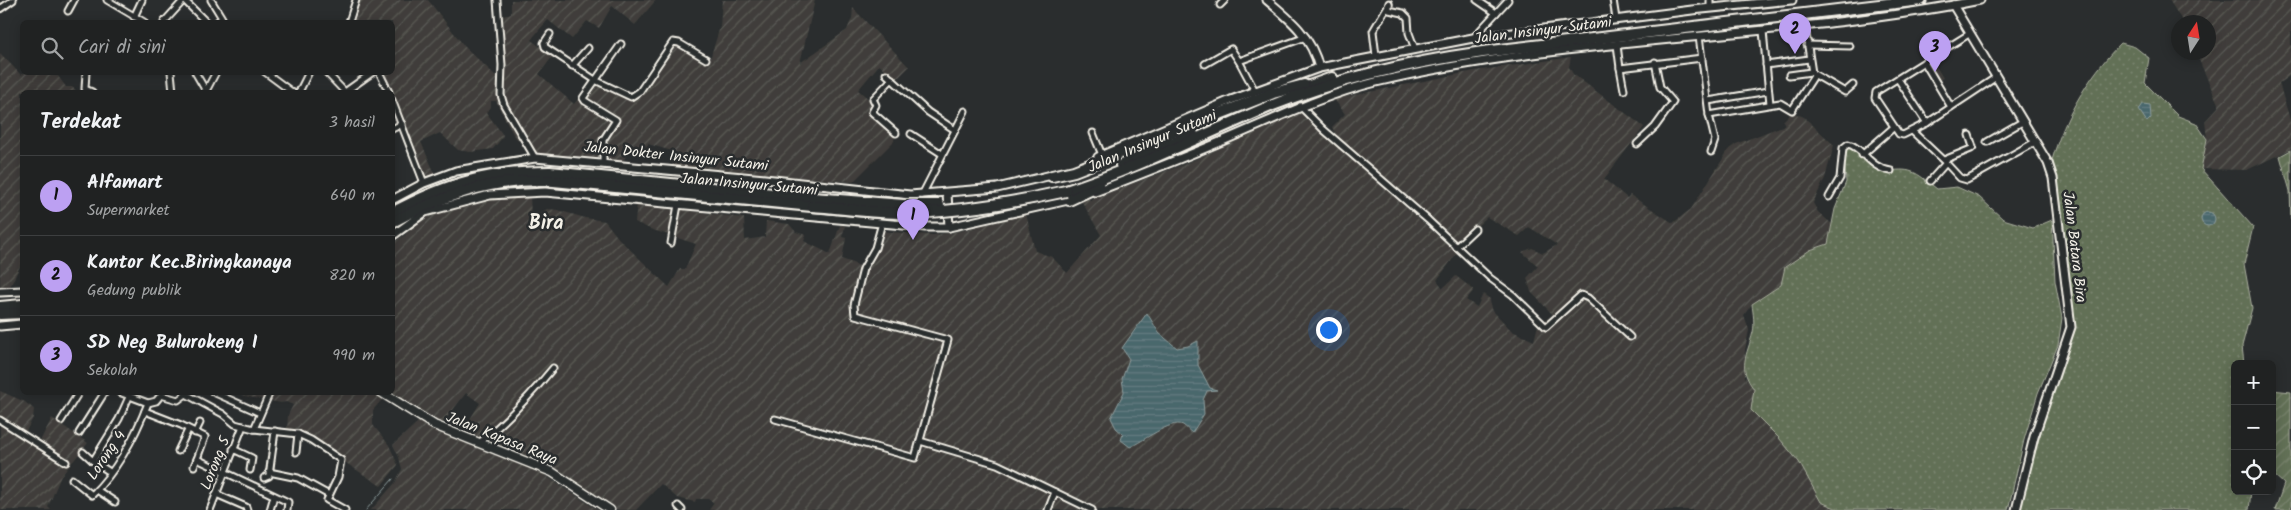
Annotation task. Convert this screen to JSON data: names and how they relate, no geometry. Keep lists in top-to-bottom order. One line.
{"streets":{"highway":["Jalan Insinyur Sutami"],"main road":["Jalan Kapasa Raya"],"street":["Jalan Dokter Insinyur Sutami","Jalan Batara Bira","Lorong 4","Lorong 5"]},"districts":["Bira"],"north":"top","page":{"pins":["2","3","1"],"search":"Cari di sini","heading":["Terdekat","3 hasil"],"list":[{"mark":"1","name":"Alfamart","note":"Supermarket","value":"640 m"},{"mark":"2","name":"Kantor Kec.Biringkanaya","note":"Gedung publik","value":"820 m"},{"mark":"3","name":"SD Neg Bulurokeng I","note":"Sekolah","value":"990 m"}],"map_buttons":["+","−"]}}
